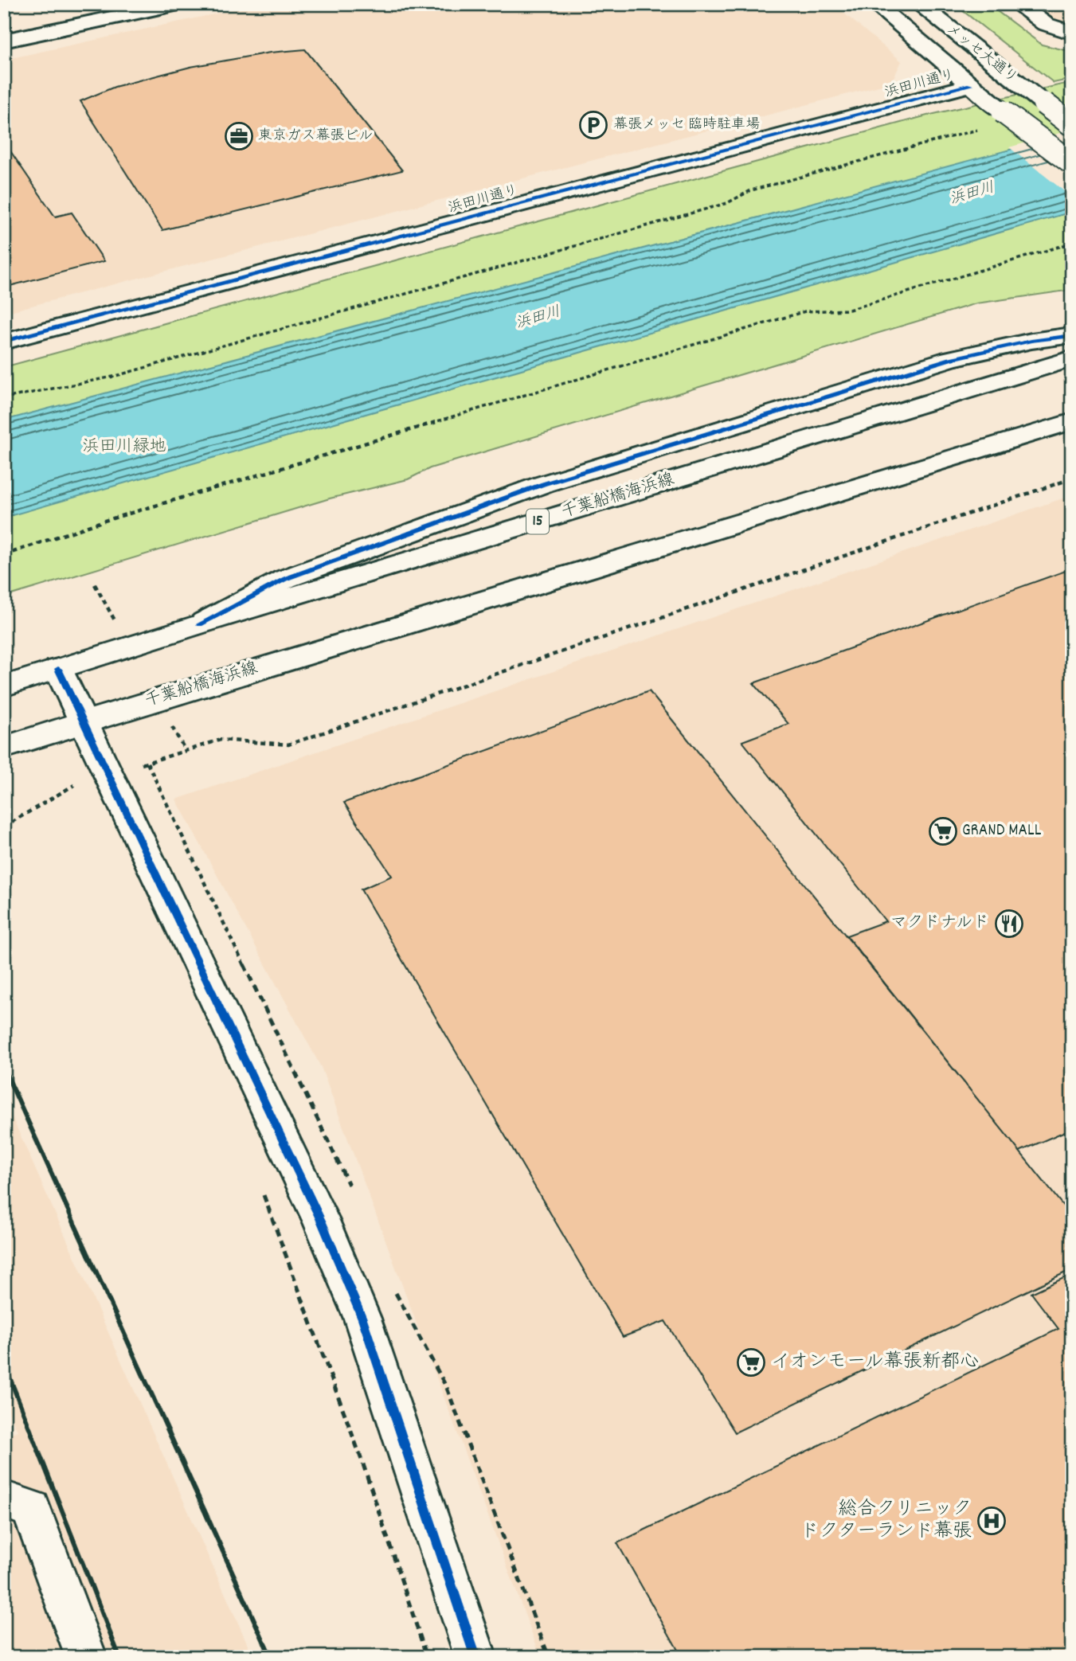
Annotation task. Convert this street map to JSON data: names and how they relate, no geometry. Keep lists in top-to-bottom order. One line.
{"streets":{"street":["メッセ大通り","浜田川通り","千葉船橋海浜線","15"]},"crossings":[["メッセ大通り","浜田川通り"]],"water":["浜田川"],"parks":["浜田川緑地"],"places":{"parking":["幕張メッセ 臨時駐車場"],"office":["東京ガス幕張ビル"],"supermarket":["GRAND MALL","イオンモール幕張新都心"],"restaurant":["マクドナルド"],"hospital":["総合クリニック ドクターランド幕張"]}}
